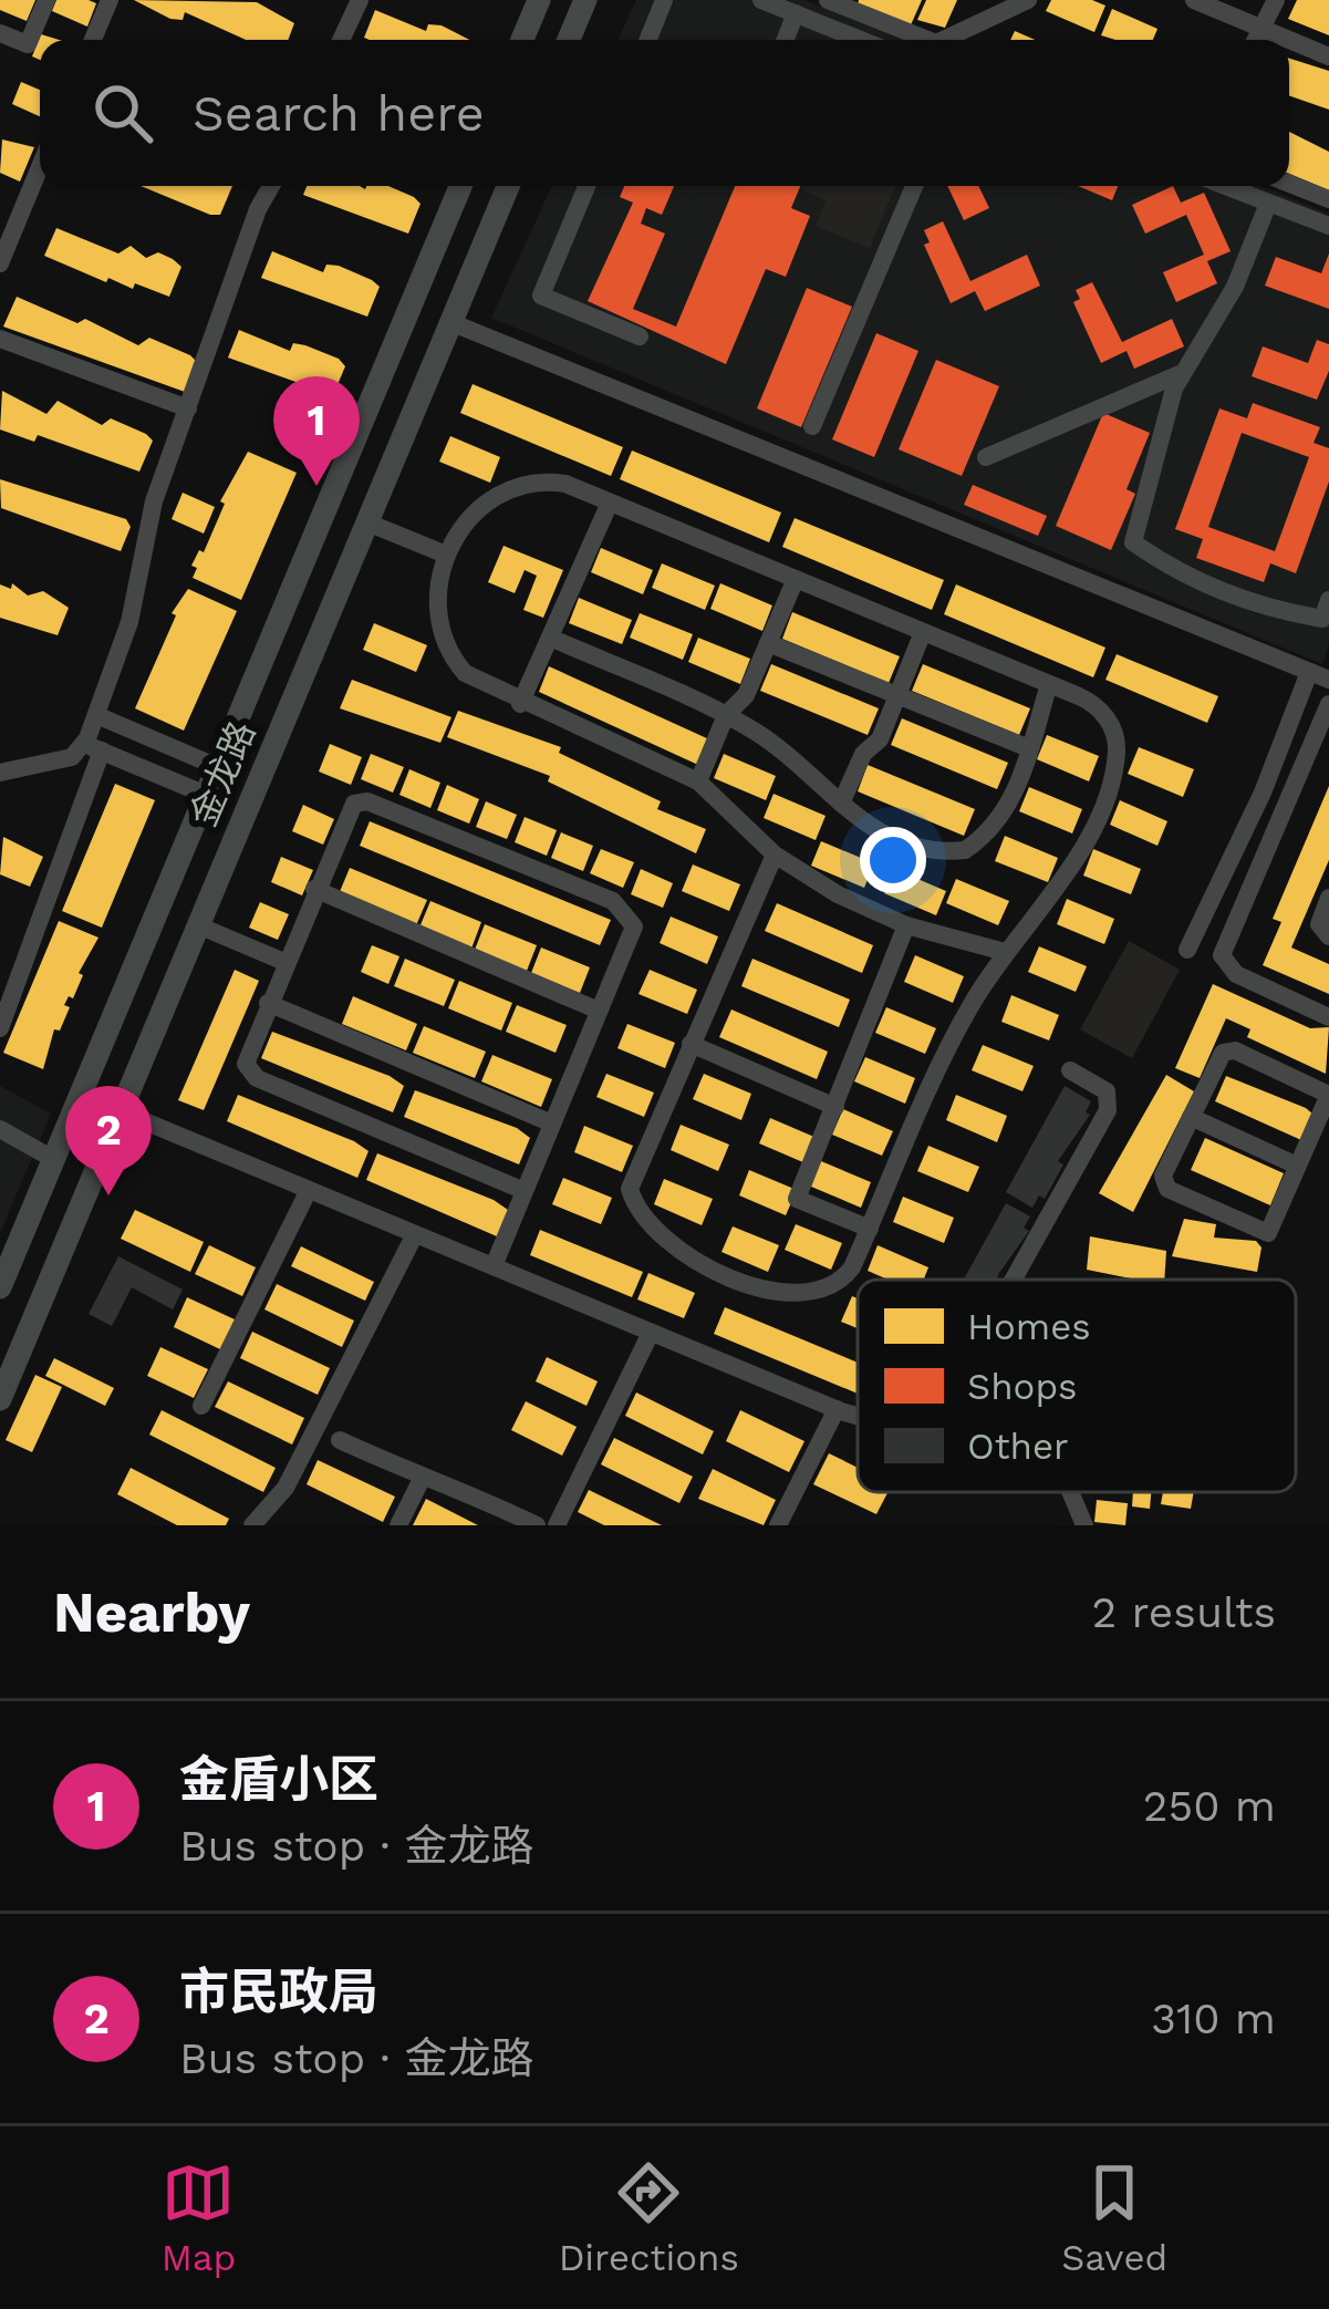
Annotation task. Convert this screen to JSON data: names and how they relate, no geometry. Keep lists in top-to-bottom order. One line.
{"streets":{"main road":["金龙路"]},"legend":["Homes","Shops","Other"],"page":{"search":"Search here","pins":["1","2"],"heading":["Nearby","2 results"],"list":[{"mark":"1","name":"金盾小区","note":"Bus stop · 金龙路","value":"250 m"},{"mark":"2","name":"市民政局","note":"Bus stop · 金龙路","value":"310 m"}],"nav":["Map","Directions","Saved"]}}
